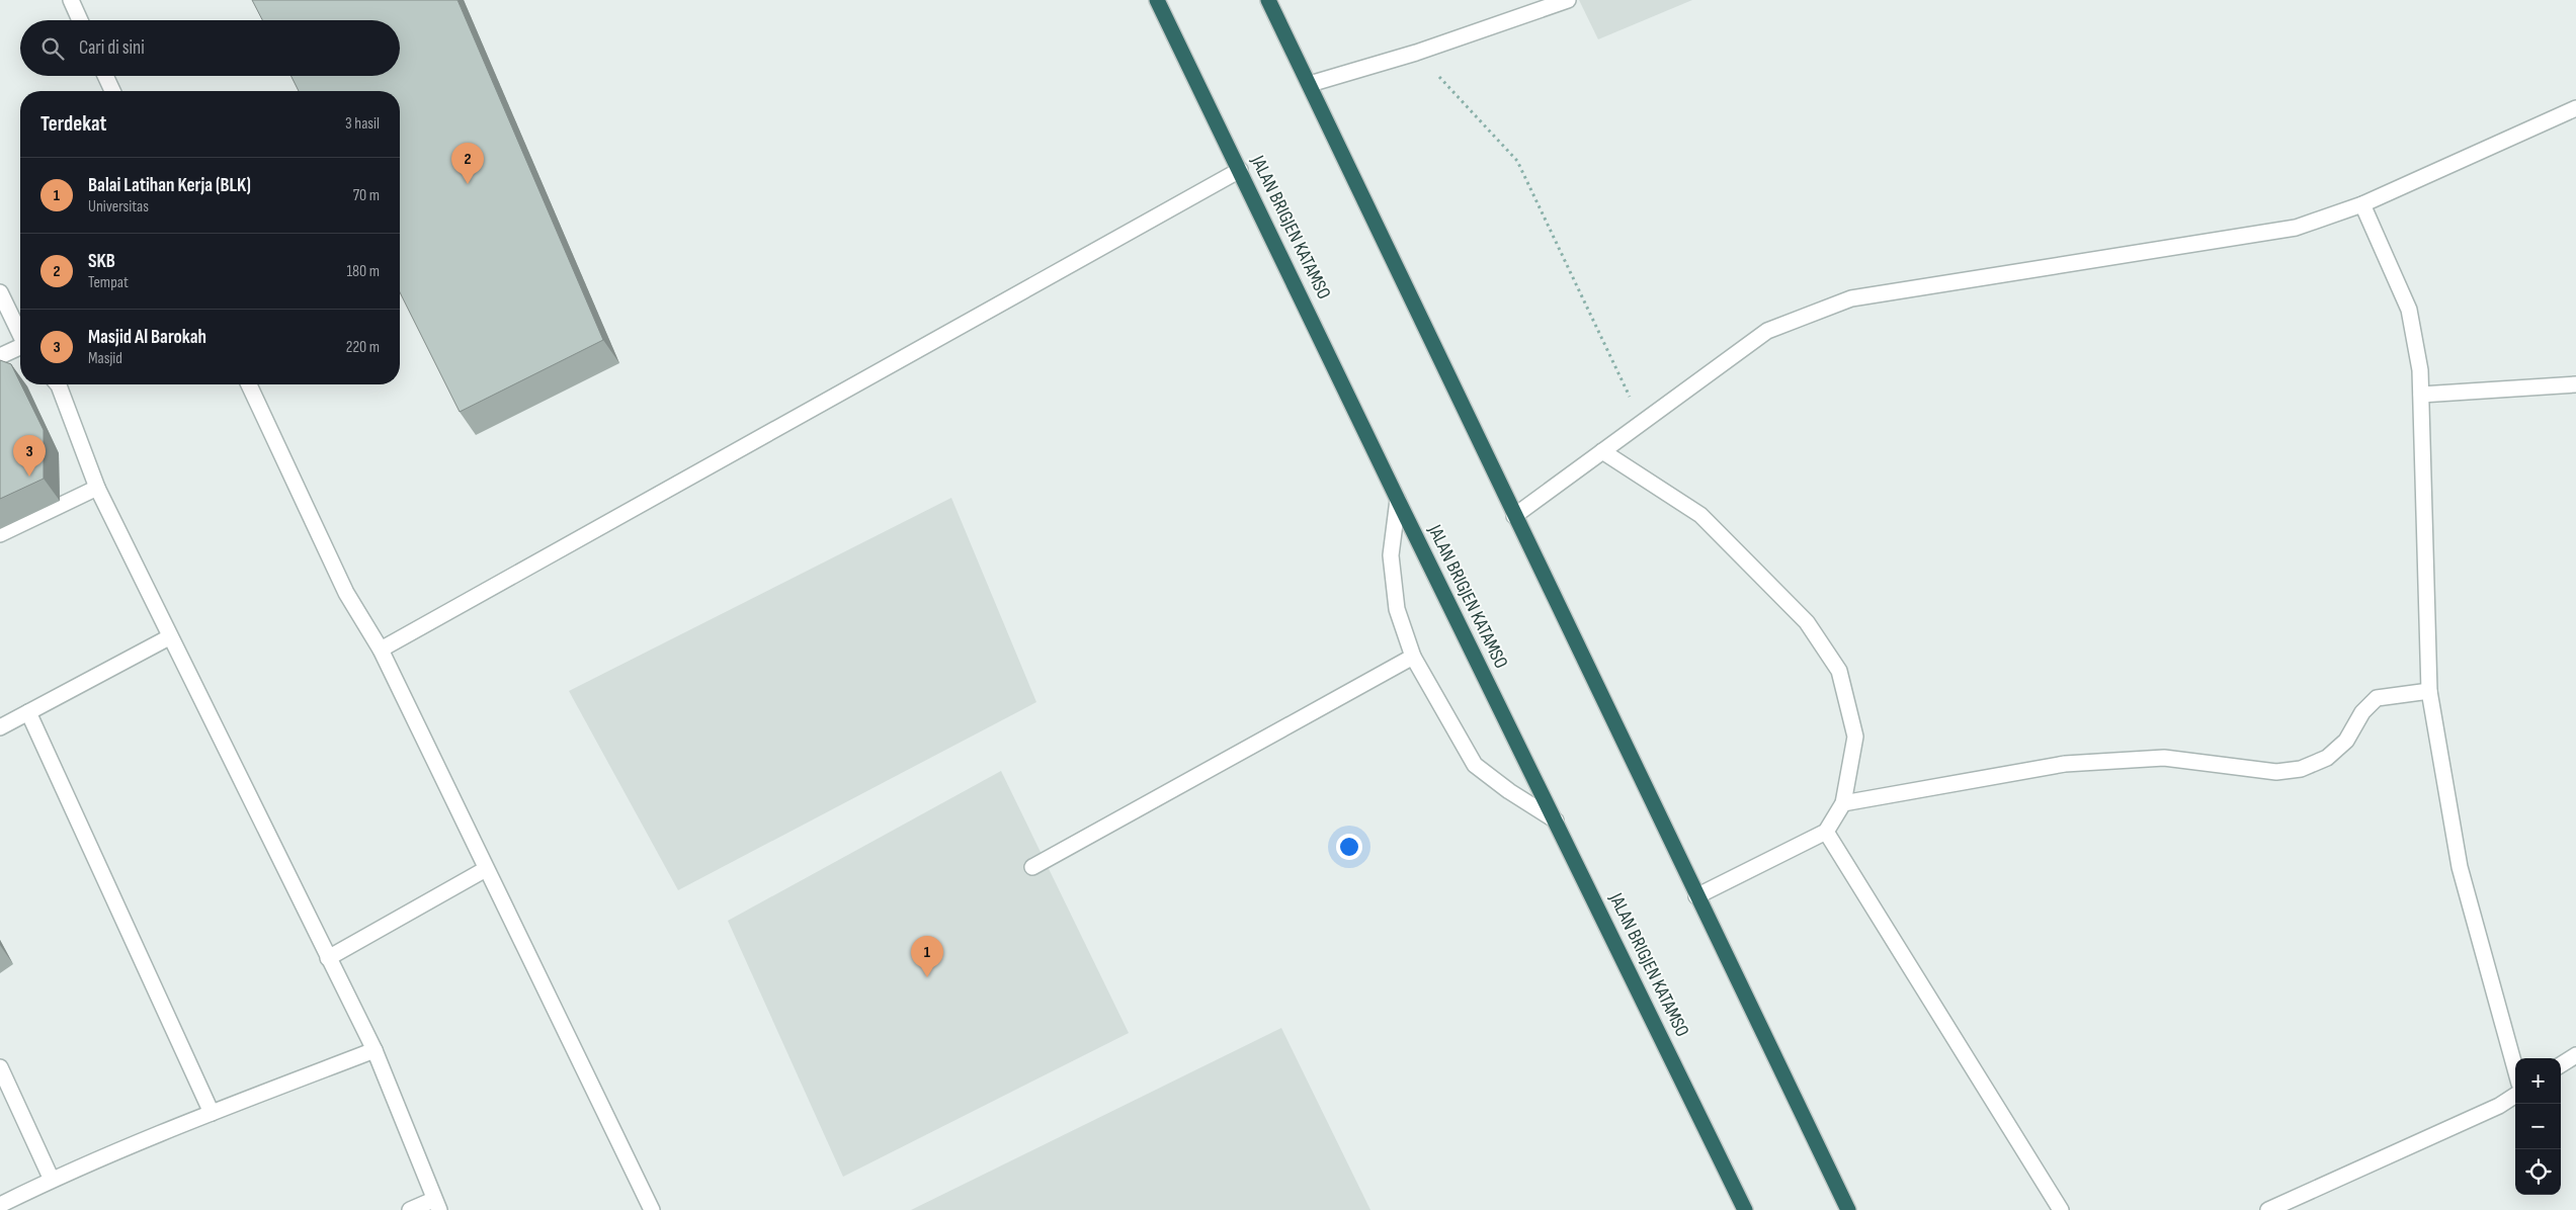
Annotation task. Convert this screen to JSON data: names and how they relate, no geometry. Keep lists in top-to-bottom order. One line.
{"streets":{"highway":["JALAN BRIGJEN KATAMSO"]},"page":{"search":"Cari di sini","heading":["Terdekat","3 hasil"],"pins":["2","3","1"],"list":[{"mark":"1","name":"Balai Latihan Kerja (BLK)","note":"Universitas","value":"70 m"},{"mark":"2","name":"SKB","note":"Tempat","value":"180 m"},{"mark":"3","name":"Masjid Al Barokah","note":"Masjid","value":"220 m"}],"map_buttons":["+","−"]}}
